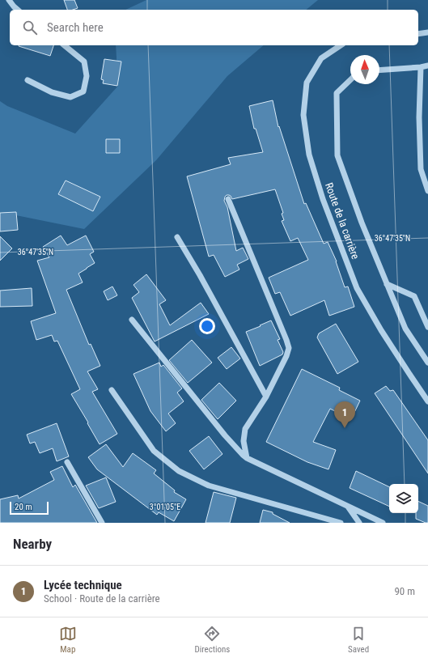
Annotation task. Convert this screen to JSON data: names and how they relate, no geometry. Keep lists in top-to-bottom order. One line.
{"streets":{"street":["Route de la carrière"]},"scale_bar":"20 m","north":"top","page":{"search":"Search here","pins":"1","scale":"20 m","heading":"Nearby","list":[{"mark":"1","name":"Lycée technique","note":"School · Route de la carrière","value":"90 m"}],"nav":["Map","Directions","Saved"]},"coordinates":["36°47'35\"N","3°01'05\"E"]}
